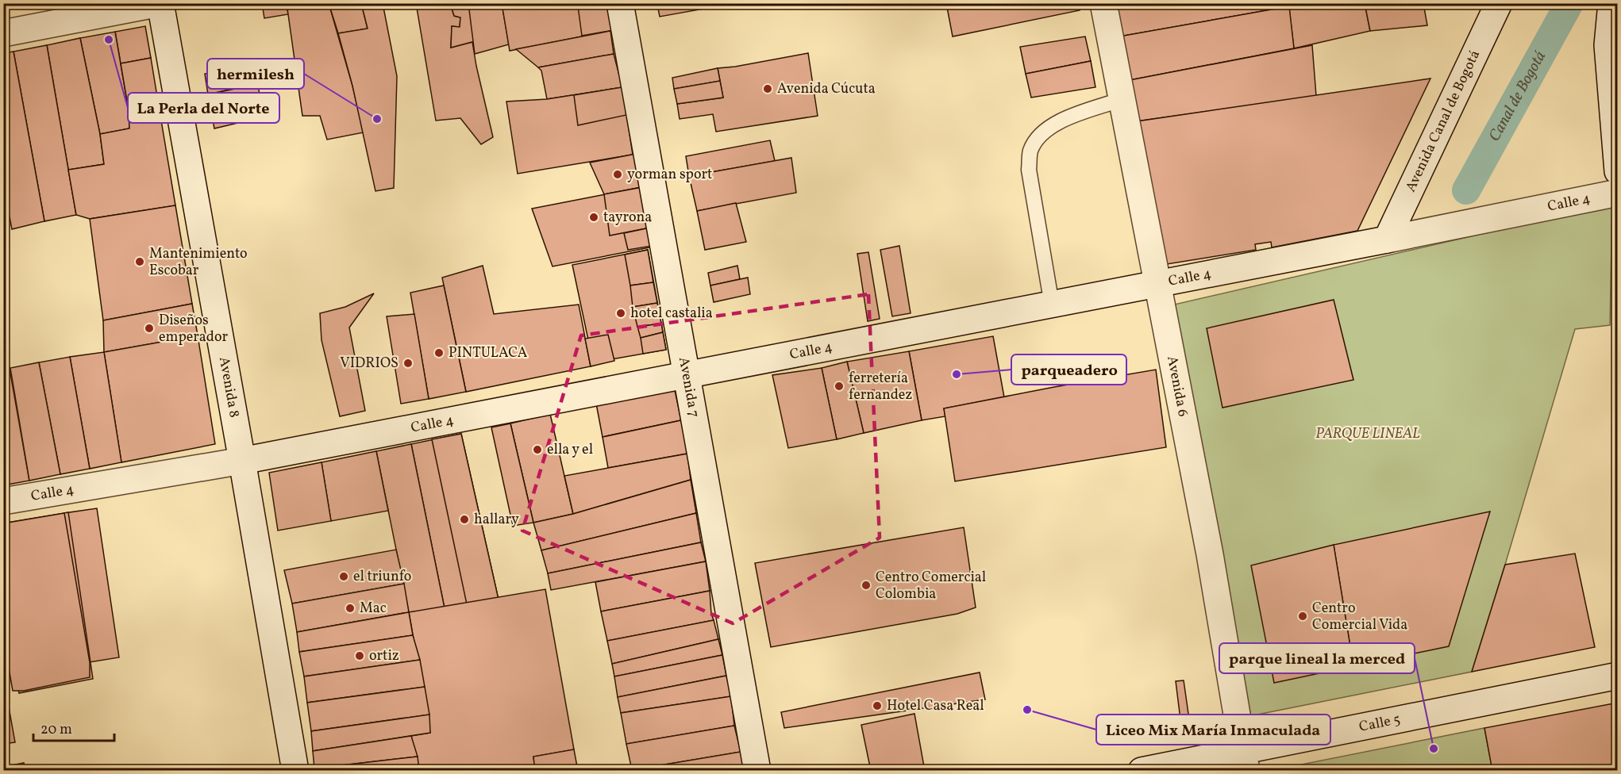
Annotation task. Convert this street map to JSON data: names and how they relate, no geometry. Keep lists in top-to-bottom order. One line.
{"streets":{"main road":["Avenida Canal de Bogotá","Calle 4","Avenida 6","Avenida 8","Avenida 7","Calle 5"]},"crossings":[["Avenida Canal de Bogotá","Calle 4"],["Calle 4","Avenida 6"],["Calle 4","Avenida 8"],["Calle 4","Avenida 7"],["Avenida 6","Calle 5"]],"water":["Canal de Bogotá"],"parks":["PARQUE LINEAL"],"places":["La Perla del Norte","Avenida Cúcuta","hermilesh","yorman sport","tayrona","Mantenimiento Escobar","hotel castalia","Diseños emperador","PINTULACA","VIDRIOS","parqueadero","ferretería fernandez","ella y el","hallary","el triunfo","Centro Comercial Colombia","Mac","Centro Comercial Vida","ortiz","Hotel Casa Real","Liceo Mix María Inmaculada","parque lineal la merced"],"scale_bar":"20 m"}
